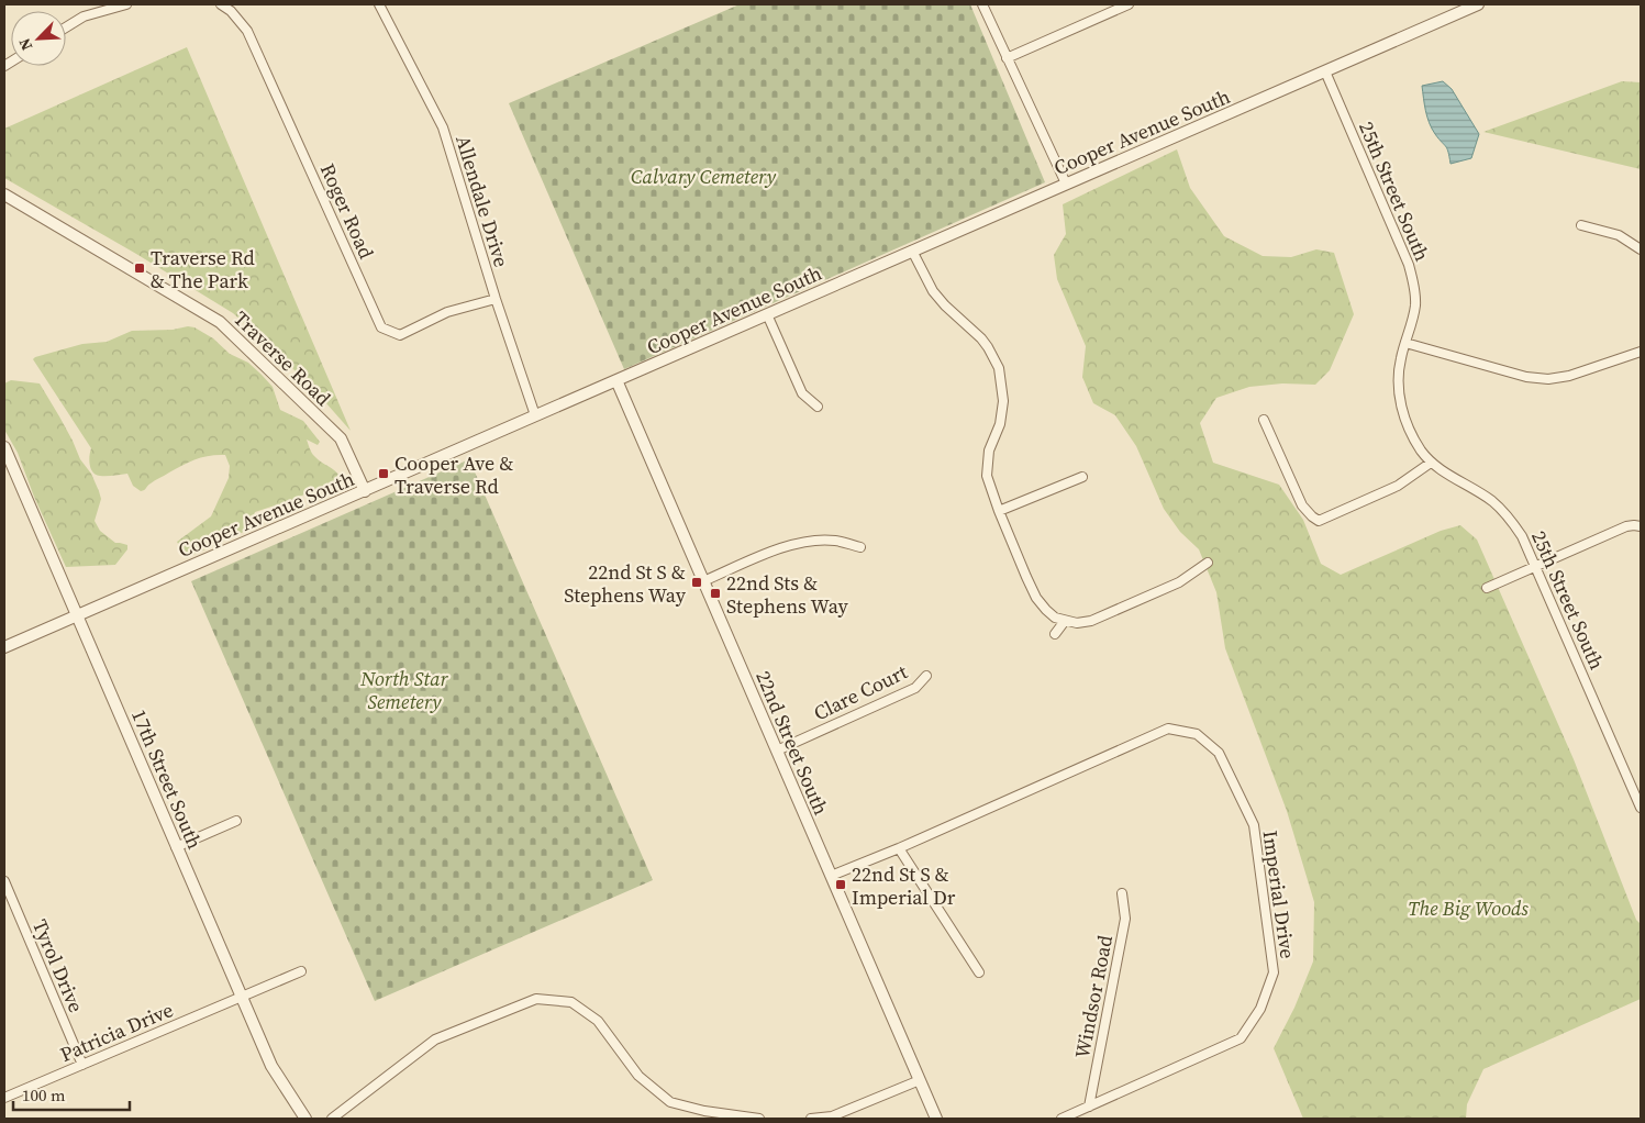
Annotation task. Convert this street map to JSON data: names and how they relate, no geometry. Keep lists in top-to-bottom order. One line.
{"streets":{"street":["Cooper Avenue South","25th Street South","Allendale Drive","Roger Road","Traverse Road","Clare Court","22nd Street South","17th Street South","Imperial Drive","Tyrol Drive","Windsor Road","Patricia Drive"]},"crossings":[["Cooper Avenue South","25th Street South"],["Cooper Avenue South","Allendale Drive"],["Cooper Avenue South","Traverse Road"],["Cooper Avenue South","22nd Street South"],["Cooper Avenue South","17th Street South"],["Allendale Drive","Roger Road"],["Clare Court","22nd Street South"],["22nd Street South","Imperial Drive"],["17th Street South","Patricia Drive"],["Imperial Drive","Windsor Road"],["Tyrol Drive","Patricia Drive"]],"parks":["Calvary Cemetery","North Star Semetery","The Big Woods"],"places":{"transit":["Traverse Rd & The Park","Cooper Ave & Traverse Rd","22nd St S & Stephens Way","22nd Sts & Stephens Way","22nd St S & Imperial Dr"]},"scale_bar":"100 m","north":"bottom left"}
